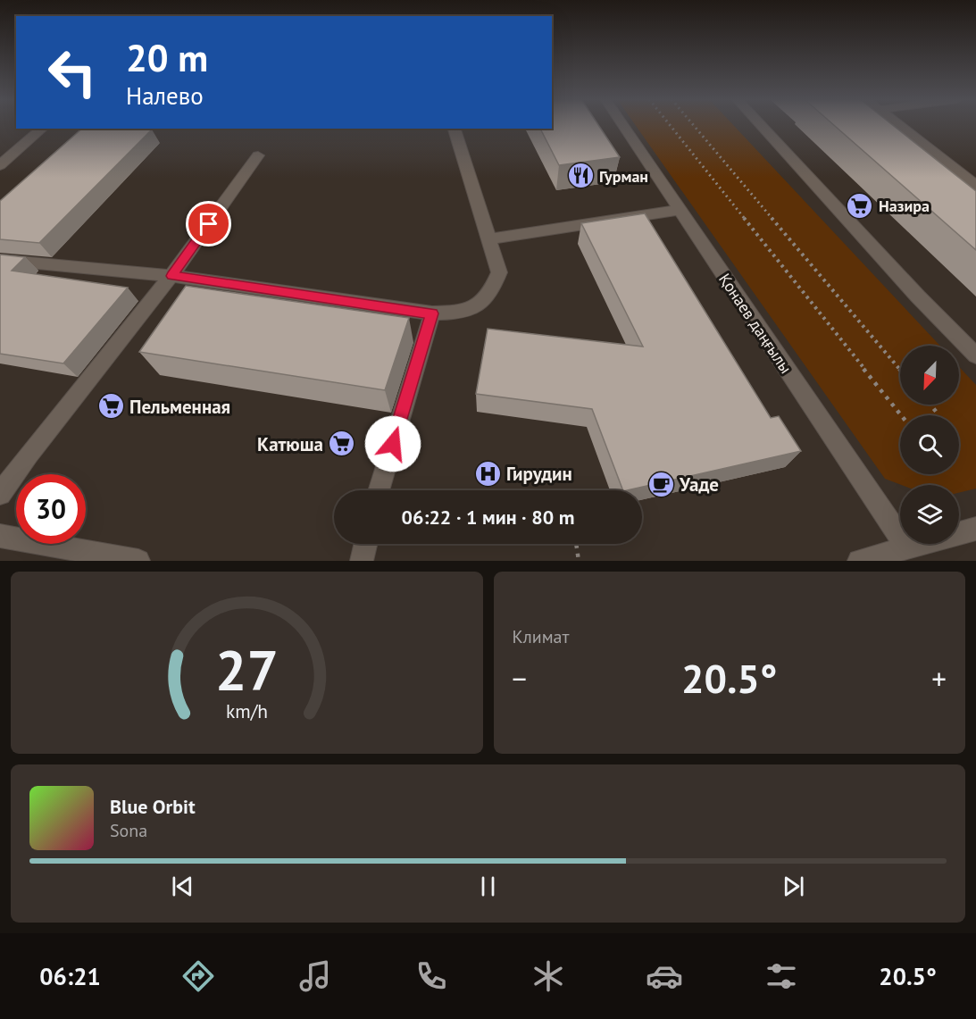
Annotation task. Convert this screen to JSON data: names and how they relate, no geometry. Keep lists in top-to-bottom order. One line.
{"streets":{"street":["Қонаев даңғылы"]},"places":{"restaurant":["Гурман"],"supermarket":["Назира","Пельменная","Катюша"],"hospital":["Гирудин"],"cafe":["Уаде"]},"north":"bottom left","page":{"turn":["20 m","Налево"],"limit":"30","trip":"06:22 · 1 мин · 80 m","tile":"Климат","heat":["−","20.5°","+"],"song":["Blue Orbit","Sona"],"tabs":["06:21","20.5°"],"gauge":["27","km/h"]}}
